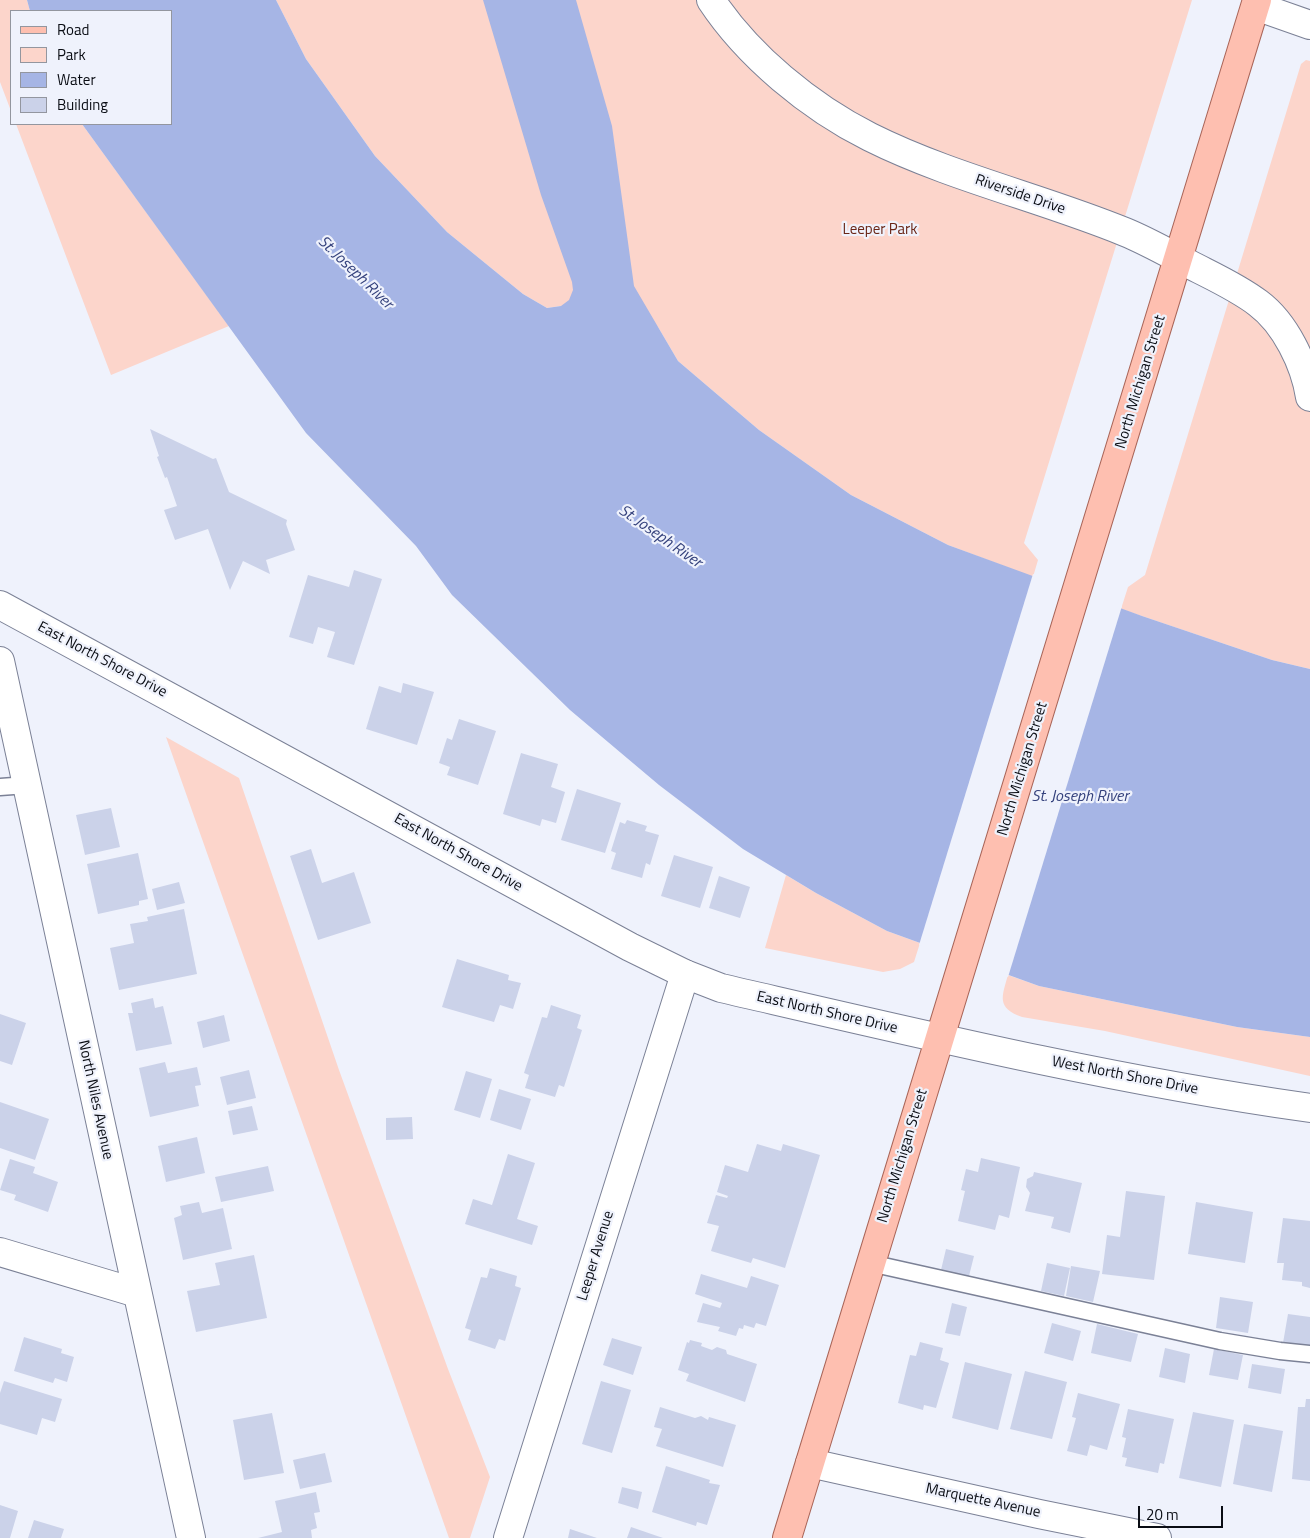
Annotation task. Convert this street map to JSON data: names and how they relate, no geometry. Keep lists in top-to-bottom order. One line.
{"streets":{"main road":["North Michigan Street"],"street":["Riverside Drive","East North Shore Drive","West North Shore Drive","North Niles Avenue","Leeper Avenue","Marquette Avenue"]},"crossings":[["Riverside Drive","North Michigan Street"],["North Michigan Street","East North Shore Drive"],["North Michigan Street","West North Shore Drive"],["North Michigan Street","Marquette Avenue"],["East North Shore Drive","West North Shore Drive"],["East North Shore Drive","Leeper Avenue"]],"water":["St. Joseph River"],"parks":["Leeper Park"],"legend":["Road","Park","Water","Building"],"scale_bar":"20 m"}
